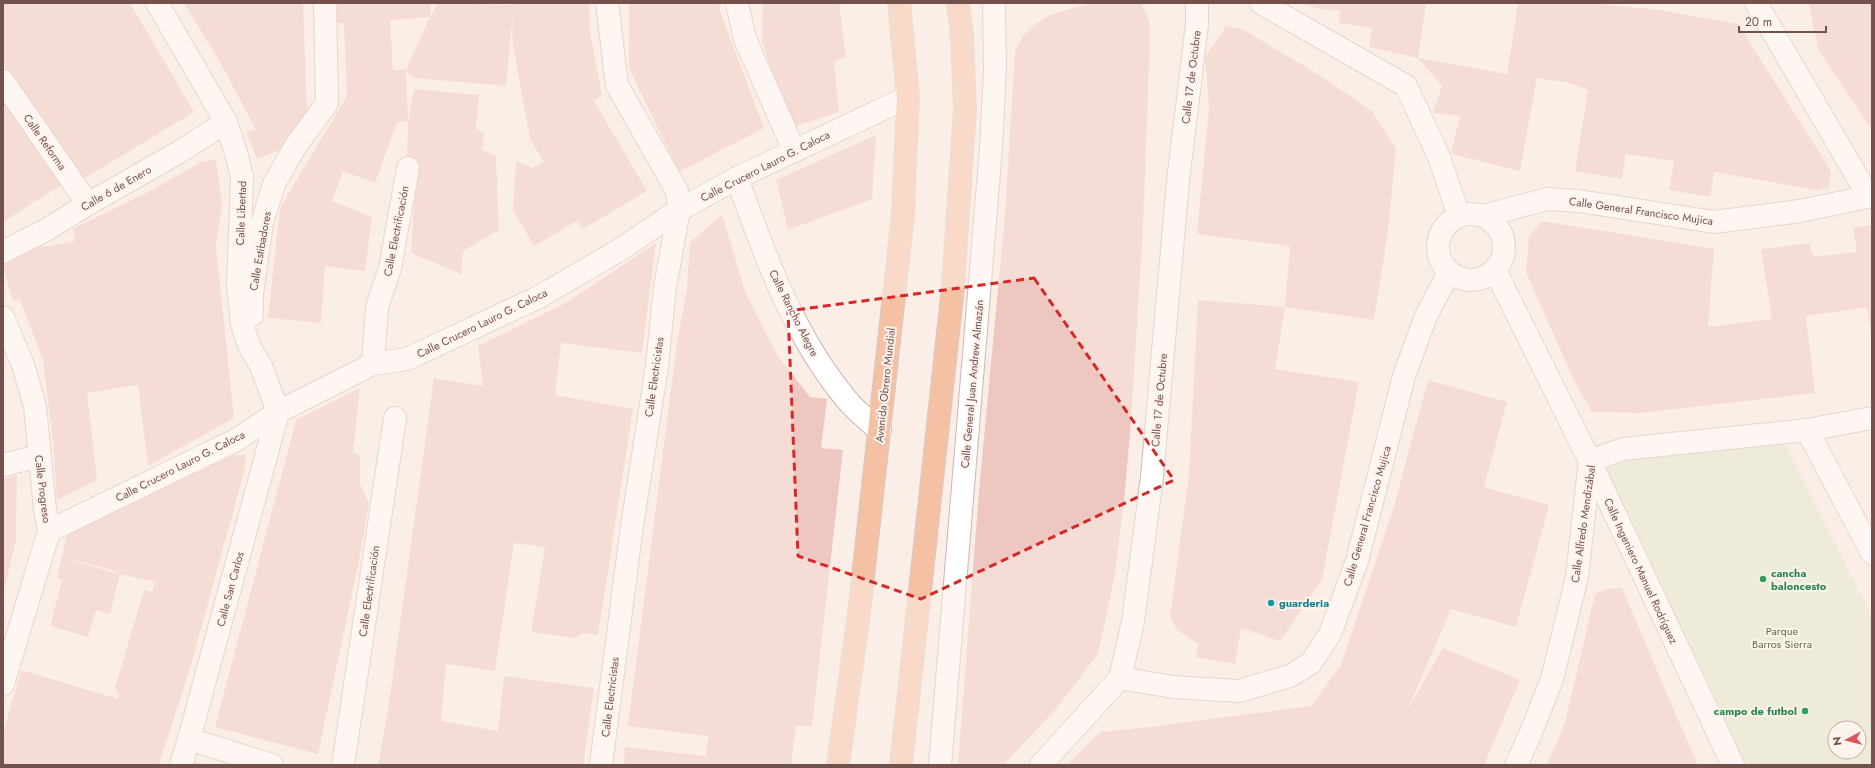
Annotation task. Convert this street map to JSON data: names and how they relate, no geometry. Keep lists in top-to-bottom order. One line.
{"streets":{"main road":["Avenida Obrero Mundial"],"street":["Calle 17 de Octubre","Calle Reforma","Calle Crucero Lauro G. Caloca","Calle 6 de Enero","Calle General Francisco Mujica","Calle Libertad","Calle Electrificación","Calle Estibadores","Calle Rancho Alegre","Calle Electricistas","Calle General Juan Andrew Almazán","Calle Progreso","Calle Alfredo Mendizábal","Calle Ingeniero Manuel Rodríguez","Calle San Carlos"]},"crossings":[["Calle 17 de Octubre","Calle General Francisco Mujica"],["Calle Reforma","Calle 6 de Enero"],["Calle Crucero Lauro G. Caloca","Calle Libertad"],["Calle Crucero Lauro G. Caloca","Calle Electrificación"],["Calle Crucero Lauro G. Caloca","Calle Rancho Alegre"],["Calle Crucero Lauro G. Caloca","Calle Electricistas"],["Calle Crucero Lauro G. Caloca","Avenida Obrero Mundial"],["Calle Crucero Lauro G. Caloca","Calle Progreso"],["Calle Crucero Lauro G. Caloca","Calle San Carlos"],["Calle 6 de Enero","Calle Libertad"],["Calle General Francisco Mujica","Calle Ingeniero Manuel Rodríguez"],["Calle Libertad","Calle Estibadores"],["Calle Libertad","Calle San Carlos"],["Calle Rancho Alegre","Avenida Obrero Mundial"],["Calle Alfredo Mendizábal","Calle Ingeniero Manuel Rodríguez"]],"parks":["Parque Barros Sierra"],"places":["cancha baloncesto","guarderia","campo de futbol"],"scale_bar":"20 m","north":"left"}
